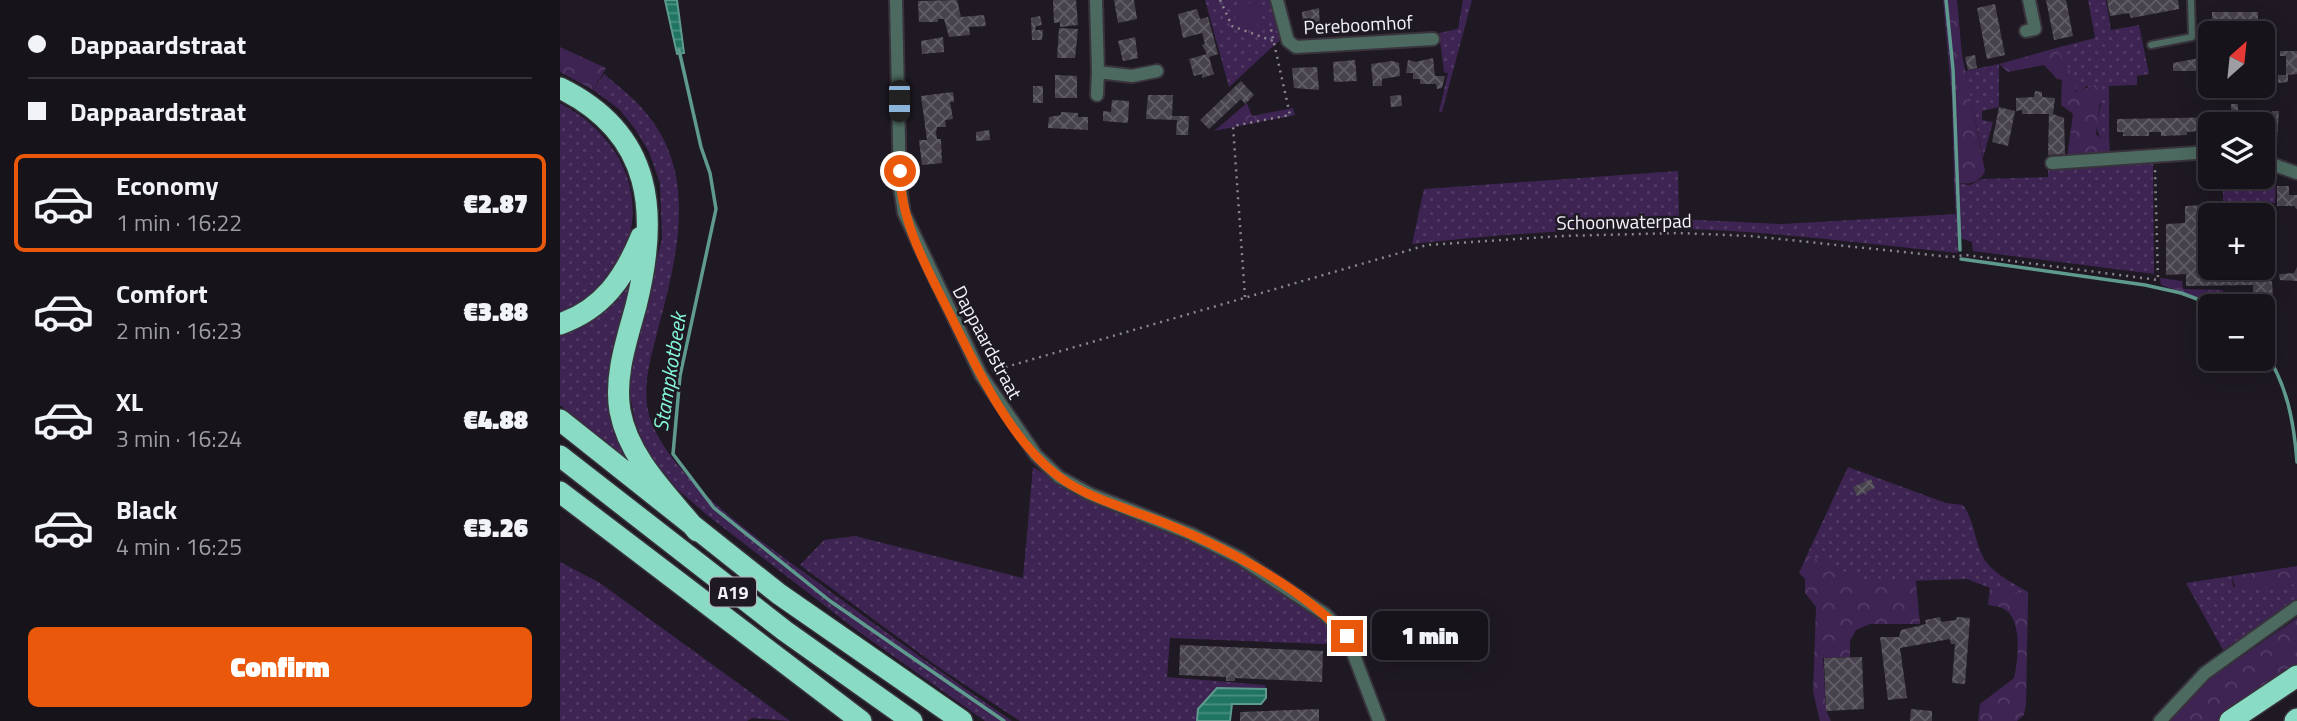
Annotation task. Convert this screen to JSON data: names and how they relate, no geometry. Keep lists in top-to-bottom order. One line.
{"streets":{"highway":["A19"],"street":["Pereboomhof","Dappaardstraat"],"path":["Schoonwaterpad"]},"crossings":[["Schoonwaterpad","Dappaardstraat"]],"water":["Stampkotbeek"],"north":"top right","page":{"banner":["Dappaardstraat","Dappaardstraat"],"map_buttons":["+","−"],"list":[{"name":"Economy","note":"1 min · 16:22","value":"€2.87"},{"name":"Comfort","note":"2 min · 16:23","value":"€3.88"},{"name":"XL","note":"3 min · 16:24","value":"€4.88"},{"name":"Black","note":"4 min · 16:25","value":"€3.26"}],"bubble":"1 min","buttons":"Confirm"}}
